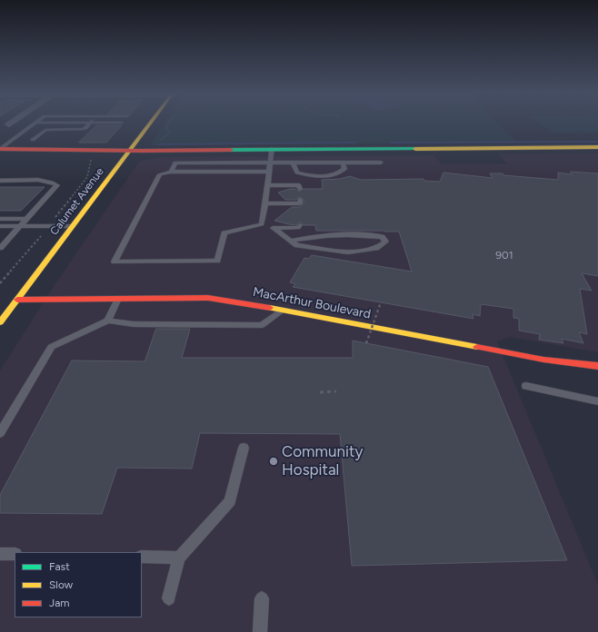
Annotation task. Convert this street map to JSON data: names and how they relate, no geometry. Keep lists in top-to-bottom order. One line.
{"streets":{"street":["Calumet Avenue","MacArthur Boulevard"]},"crossings":[["Calumet Avenue","MacArthur Boulevard"]],"places":["Community Hospital"],"house_numbers":["901"],"legend":["Fast","Slow","Jam"]}
